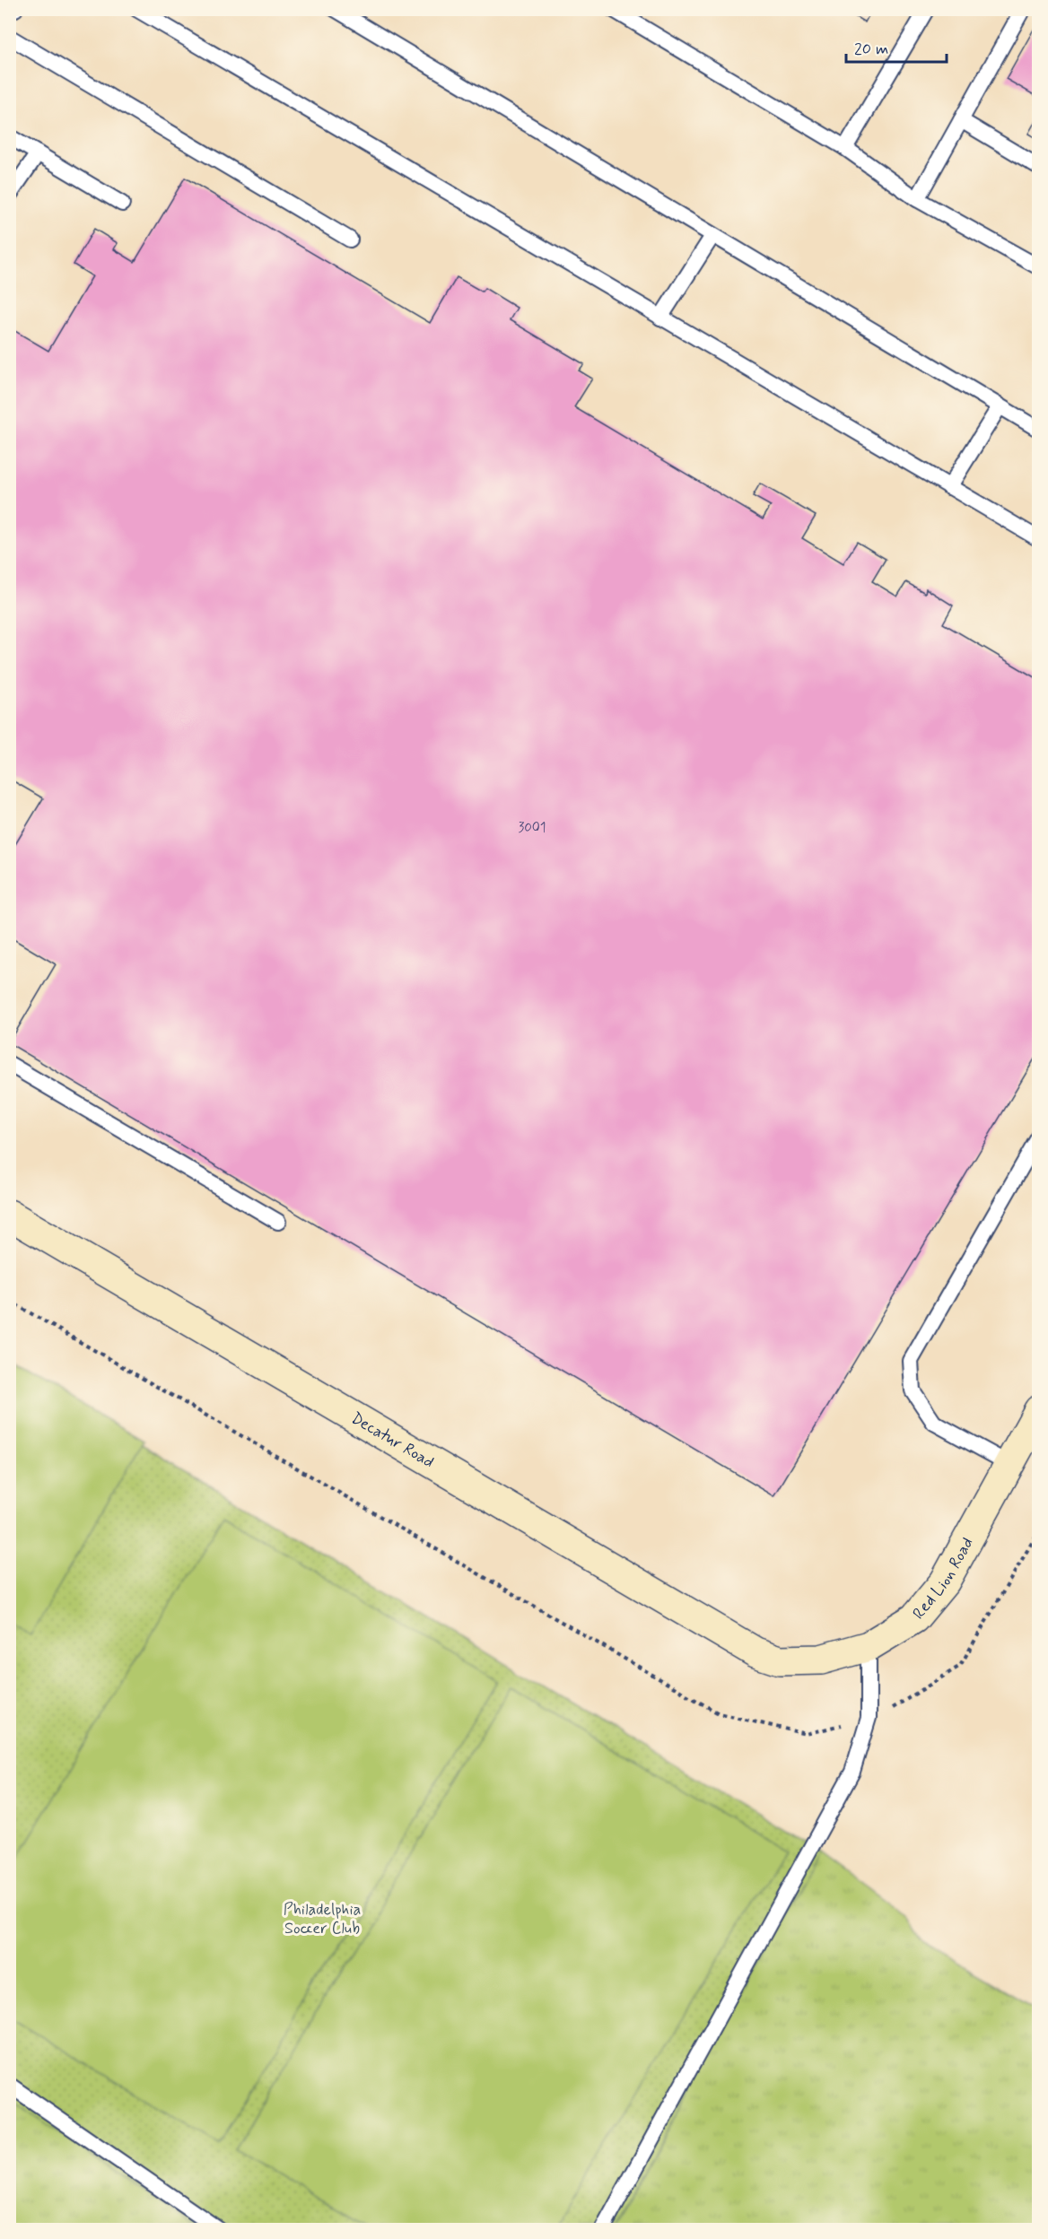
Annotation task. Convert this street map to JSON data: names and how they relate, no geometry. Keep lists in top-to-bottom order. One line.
{"streets":{"street":["Decatur Road","Red Lion Road"]},"crossings":[["Decatur Road","Red Lion Road"]],"parks":["Philadelphia Soccer Club"],"house_numbers":["3001"],"scale_bar":"20 m"}
